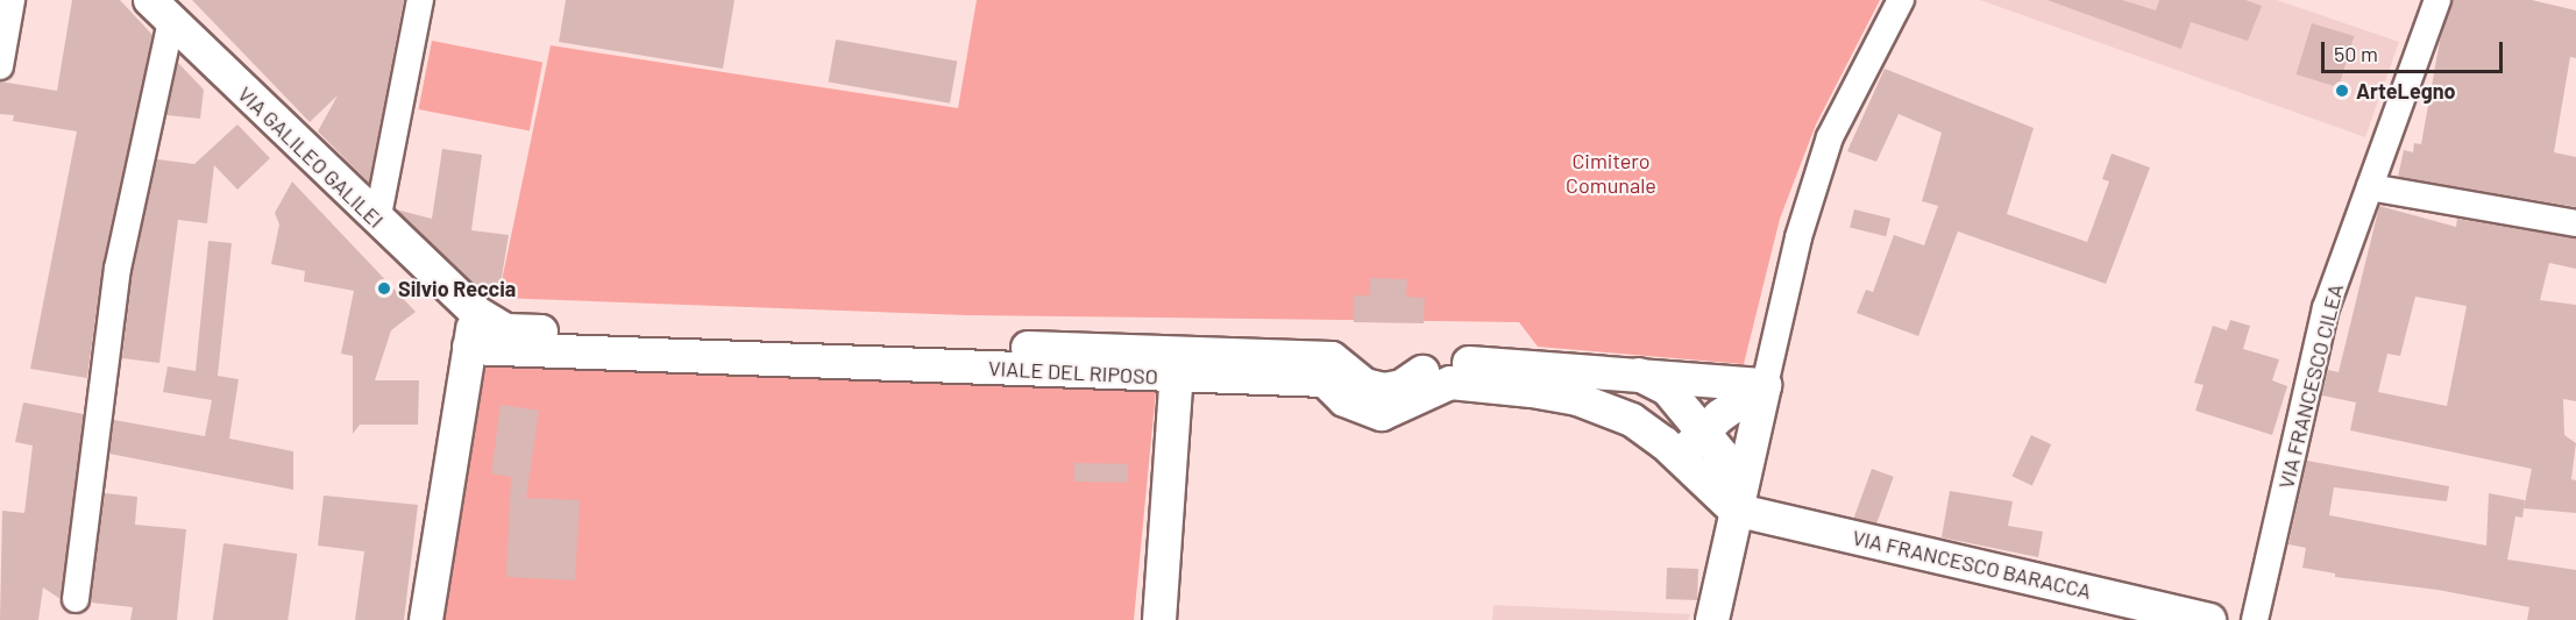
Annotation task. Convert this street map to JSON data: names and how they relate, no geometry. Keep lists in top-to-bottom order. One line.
{"streets":{"street":["VIA GALILEO GALILEI","VIALE DEL RIPOSO","VIA FRANCESCO CILEA","VIA FRANCESCO BARACCA"]},"crossings":[["VIA GALILEO GALILEI","VIALE DEL RIPOSO"],["VIALE DEL RIPOSO","VIA FRANCESCO BARACCA"]],"parks":["Cimitero Comunale"],"places":["ArteLegno","Silvio Reccia"],"scale_bar":"50 m"}
